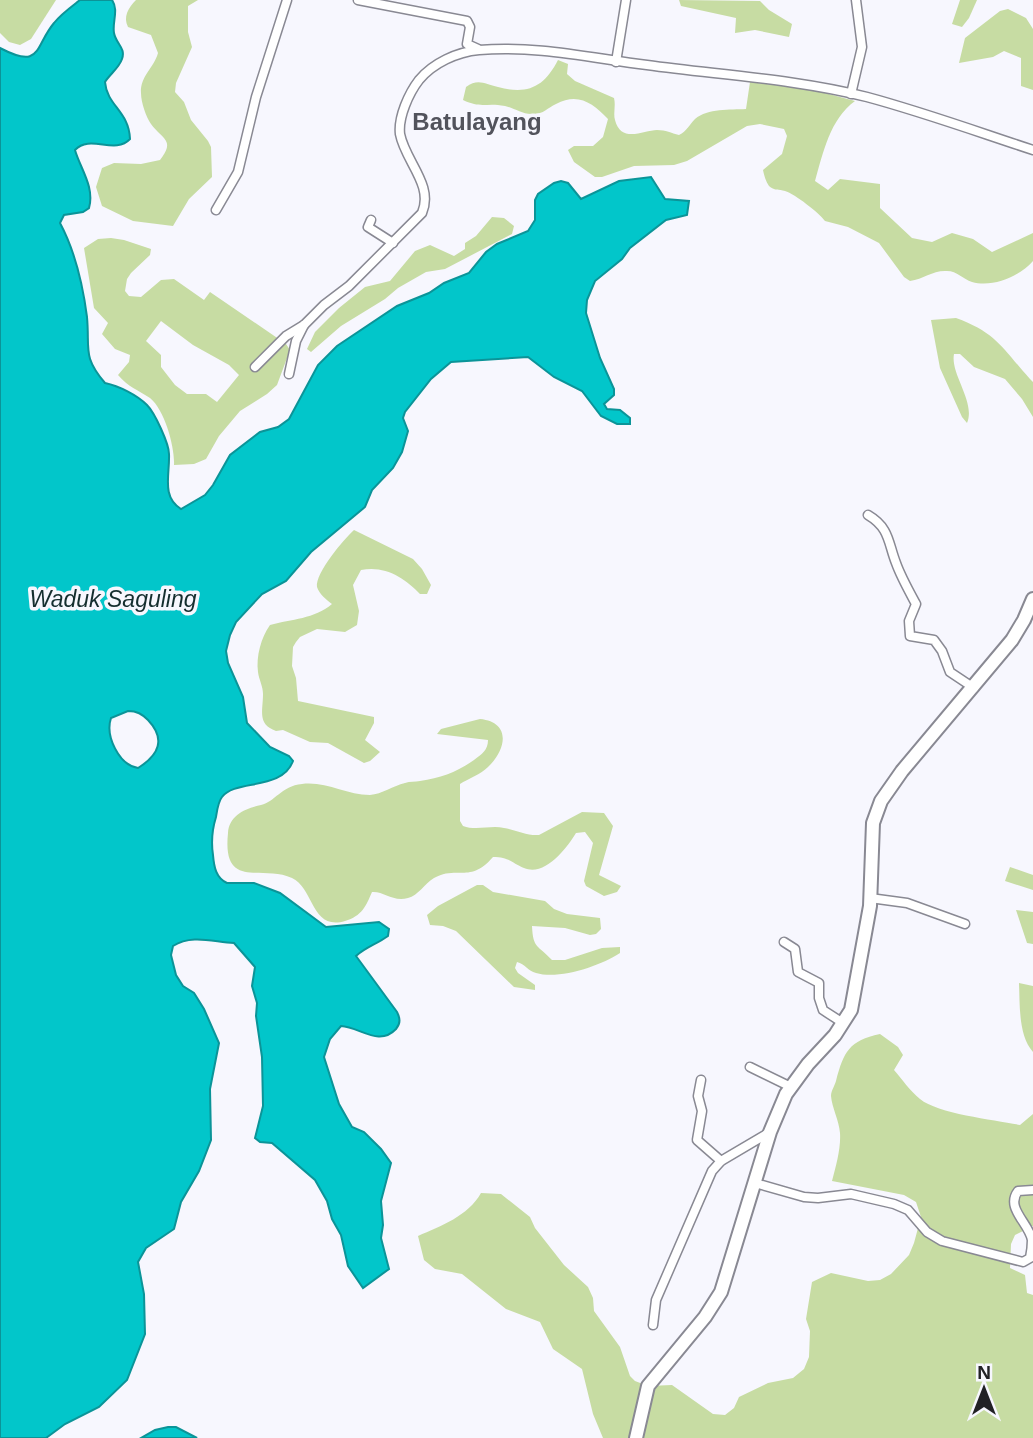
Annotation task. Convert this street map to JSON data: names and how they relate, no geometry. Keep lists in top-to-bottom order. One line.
{"districts":["Batulayang"],"water":["Waduk Saguling"],"north":"top"}
